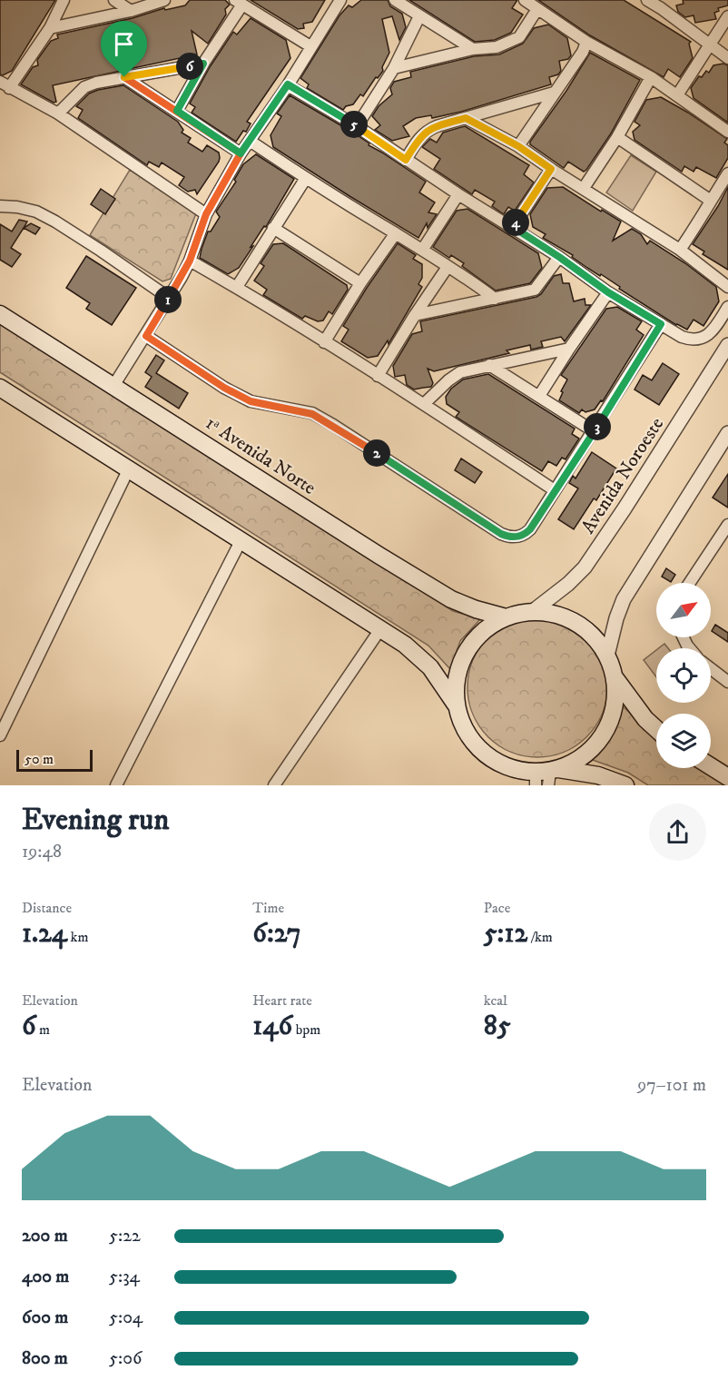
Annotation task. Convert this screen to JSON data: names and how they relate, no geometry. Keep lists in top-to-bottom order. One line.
{"streets":{"main road":["1ᵃ Avenida Norte"],"street":["Avenida Noroeste"]},"crossings":[["1ᵃ Avenida Norte","Avenida Noroeste"]],"scale_bar":"50 m","north":"top right","page":{"pins":["6","5","4","1","3","2"],"scale":"50 m","heading":["Evening run","19:48"],"stats":[["Distance","1.24 km"],["Time","6:27"],["Pace","5:12 /km"],["Elevation","6 m"],["Heart rate","146 bpm"],["kcal","85"]],"chart":["Elevation","97–101 m"],"list":[{"name":"200 m","note":"5:22"},{"name":"400 m","note":"5:34"},{"name":"600 m","note":"5:04"},{"name":"800 m","note":"5:06"}]}}
